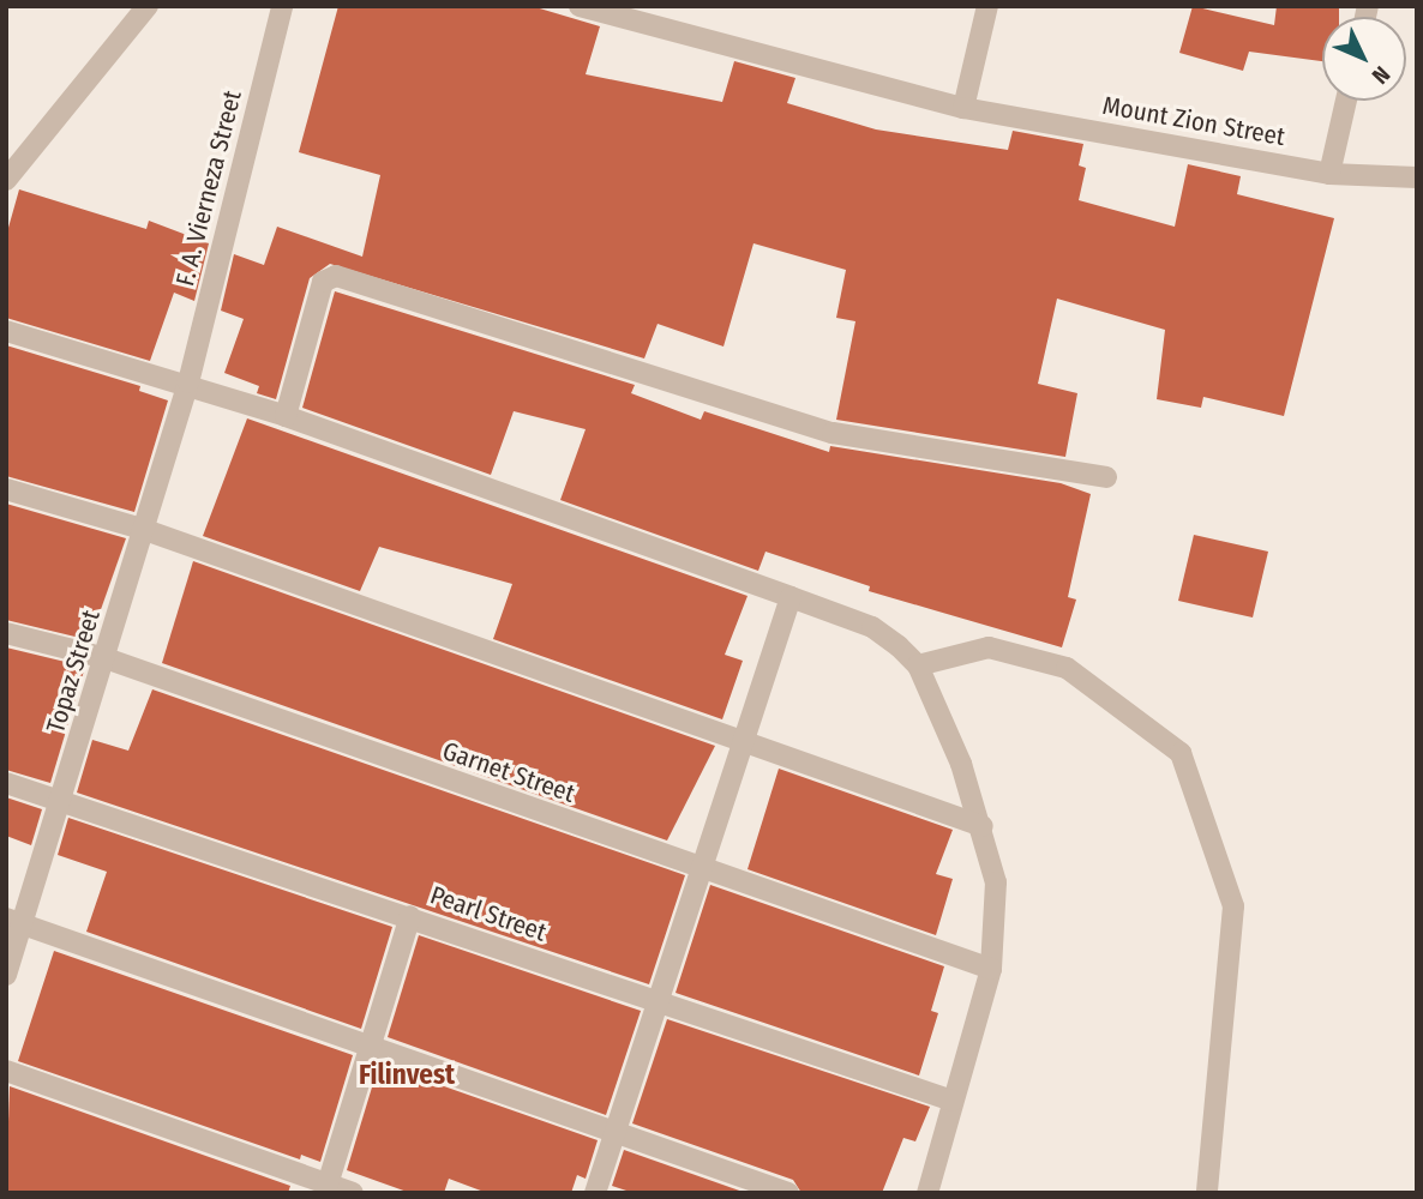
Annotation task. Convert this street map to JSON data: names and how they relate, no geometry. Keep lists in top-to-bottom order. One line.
{"streets":{"street":["Mount Zion Street","F. A. Vierneza Street","Topaz Street","Garnet Street","Pearl Street"]},"crossings":[["F. A. Vierneza Street","Topaz Street"],["Topaz Street","Garnet Street"],["Topaz Street","Pearl Street"]],"districts":["Filinvest"],"north":"bottom right"}
